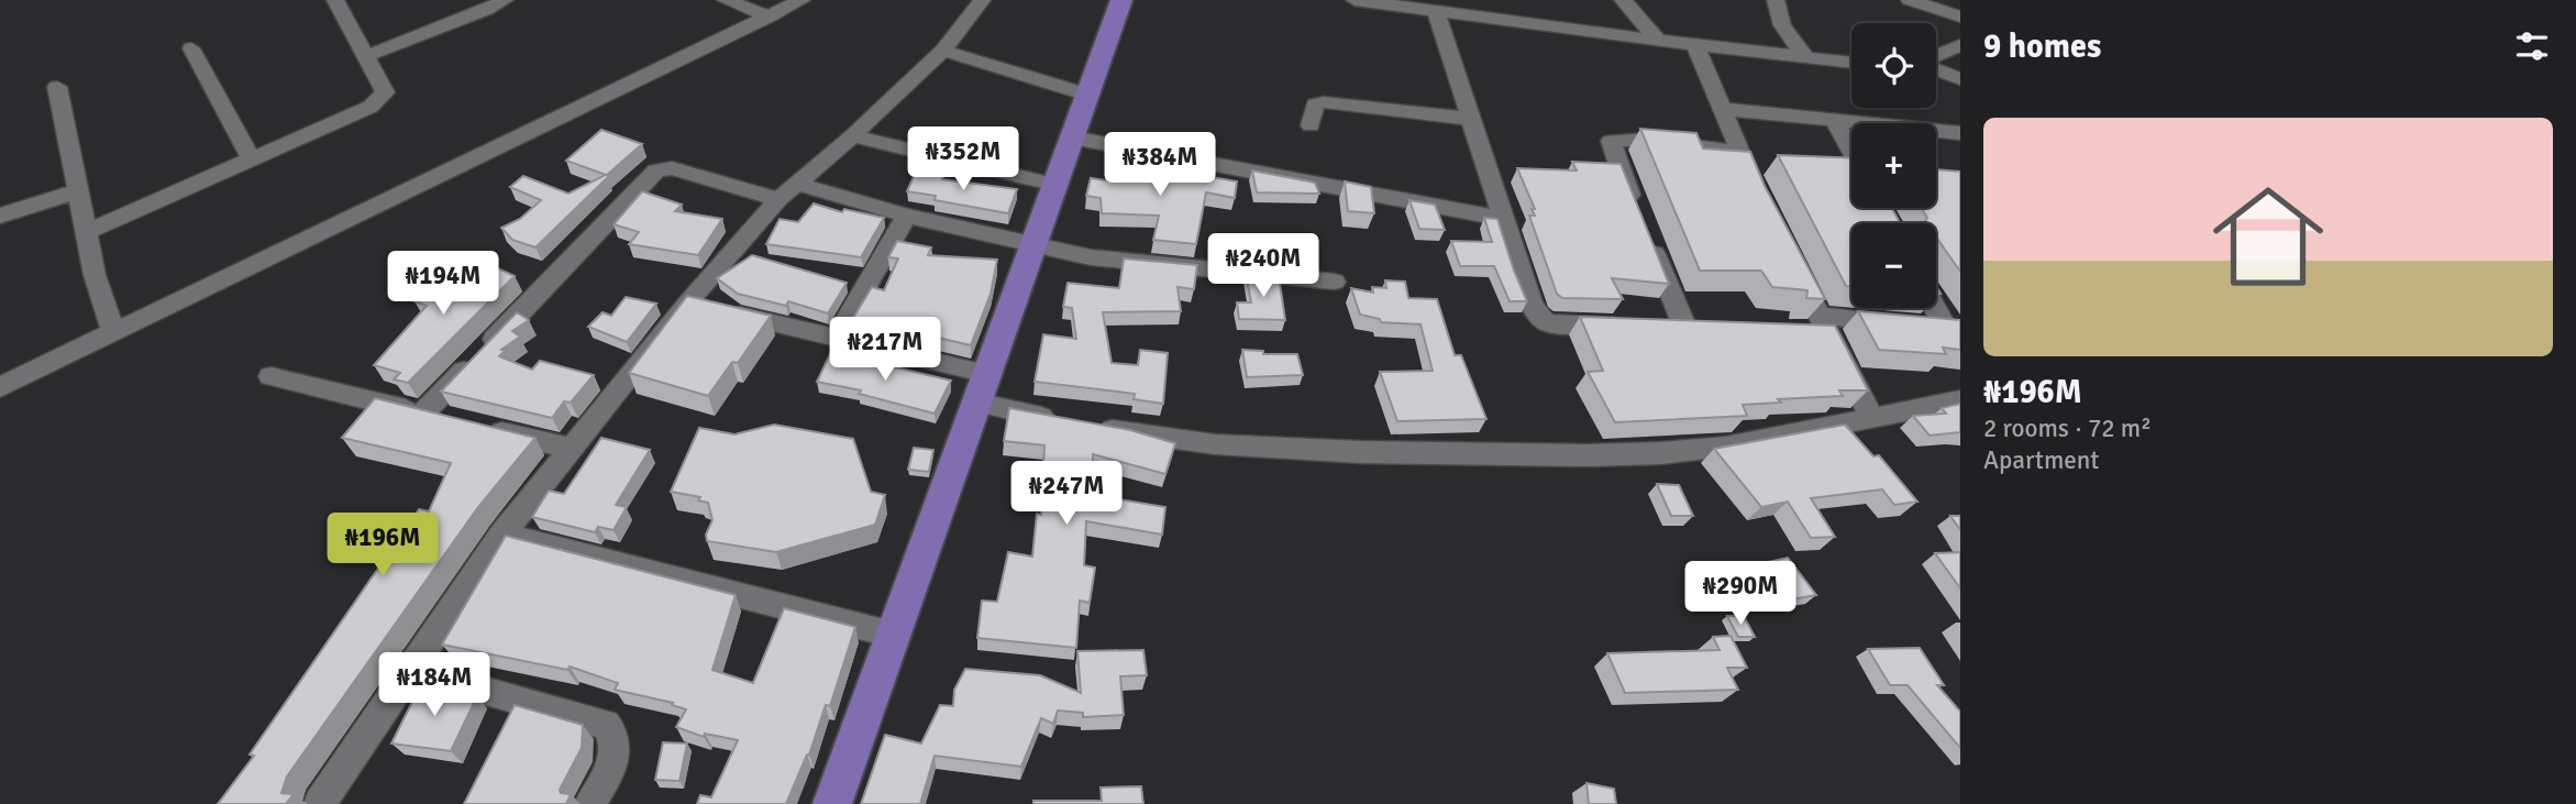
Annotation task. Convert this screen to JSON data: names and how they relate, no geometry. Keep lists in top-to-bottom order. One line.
{"page":{"heading":"9 homes","map_buttons":["+","−"],"list":[{"name":"₦196M","note":"2 rooms · 72 m² · Apartment"}],"price":["₦352M","₦384M","₦240M","₦194M","₦217M","₦247M","₦196M","₦290M","₦184M"]}}
